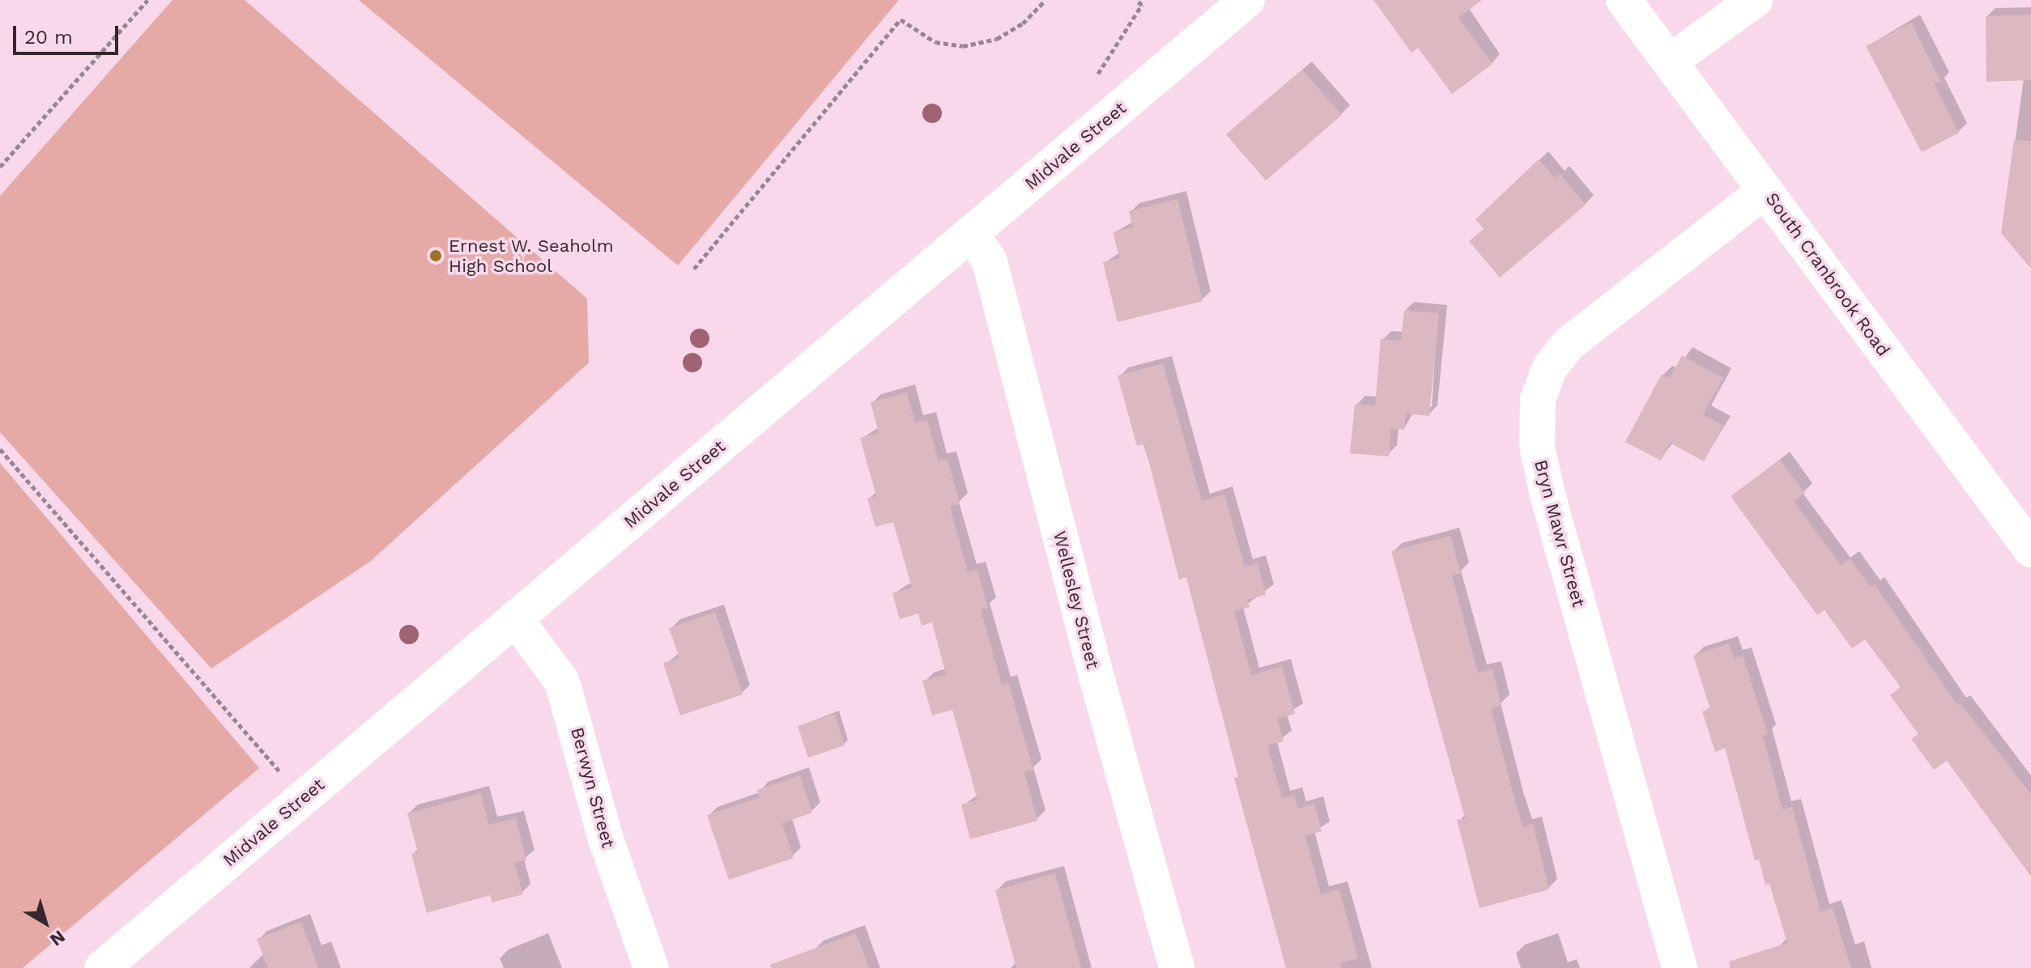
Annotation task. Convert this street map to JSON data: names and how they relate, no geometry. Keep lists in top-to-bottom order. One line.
{"streets":{"street":["Midvale Street","South Cranbrook Road","Bryn Mawr Street","Wellesley Street","Berwyn Street"]},"crossings":[["Midvale Street","Wellesley Street"],["Midvale Street","Berwyn Street"],["South Cranbrook Road","Bryn Mawr Street"]],"places":["Ernest W. Seaholm High School"],"scale_bar":"20 m","north":"bottom right"}
